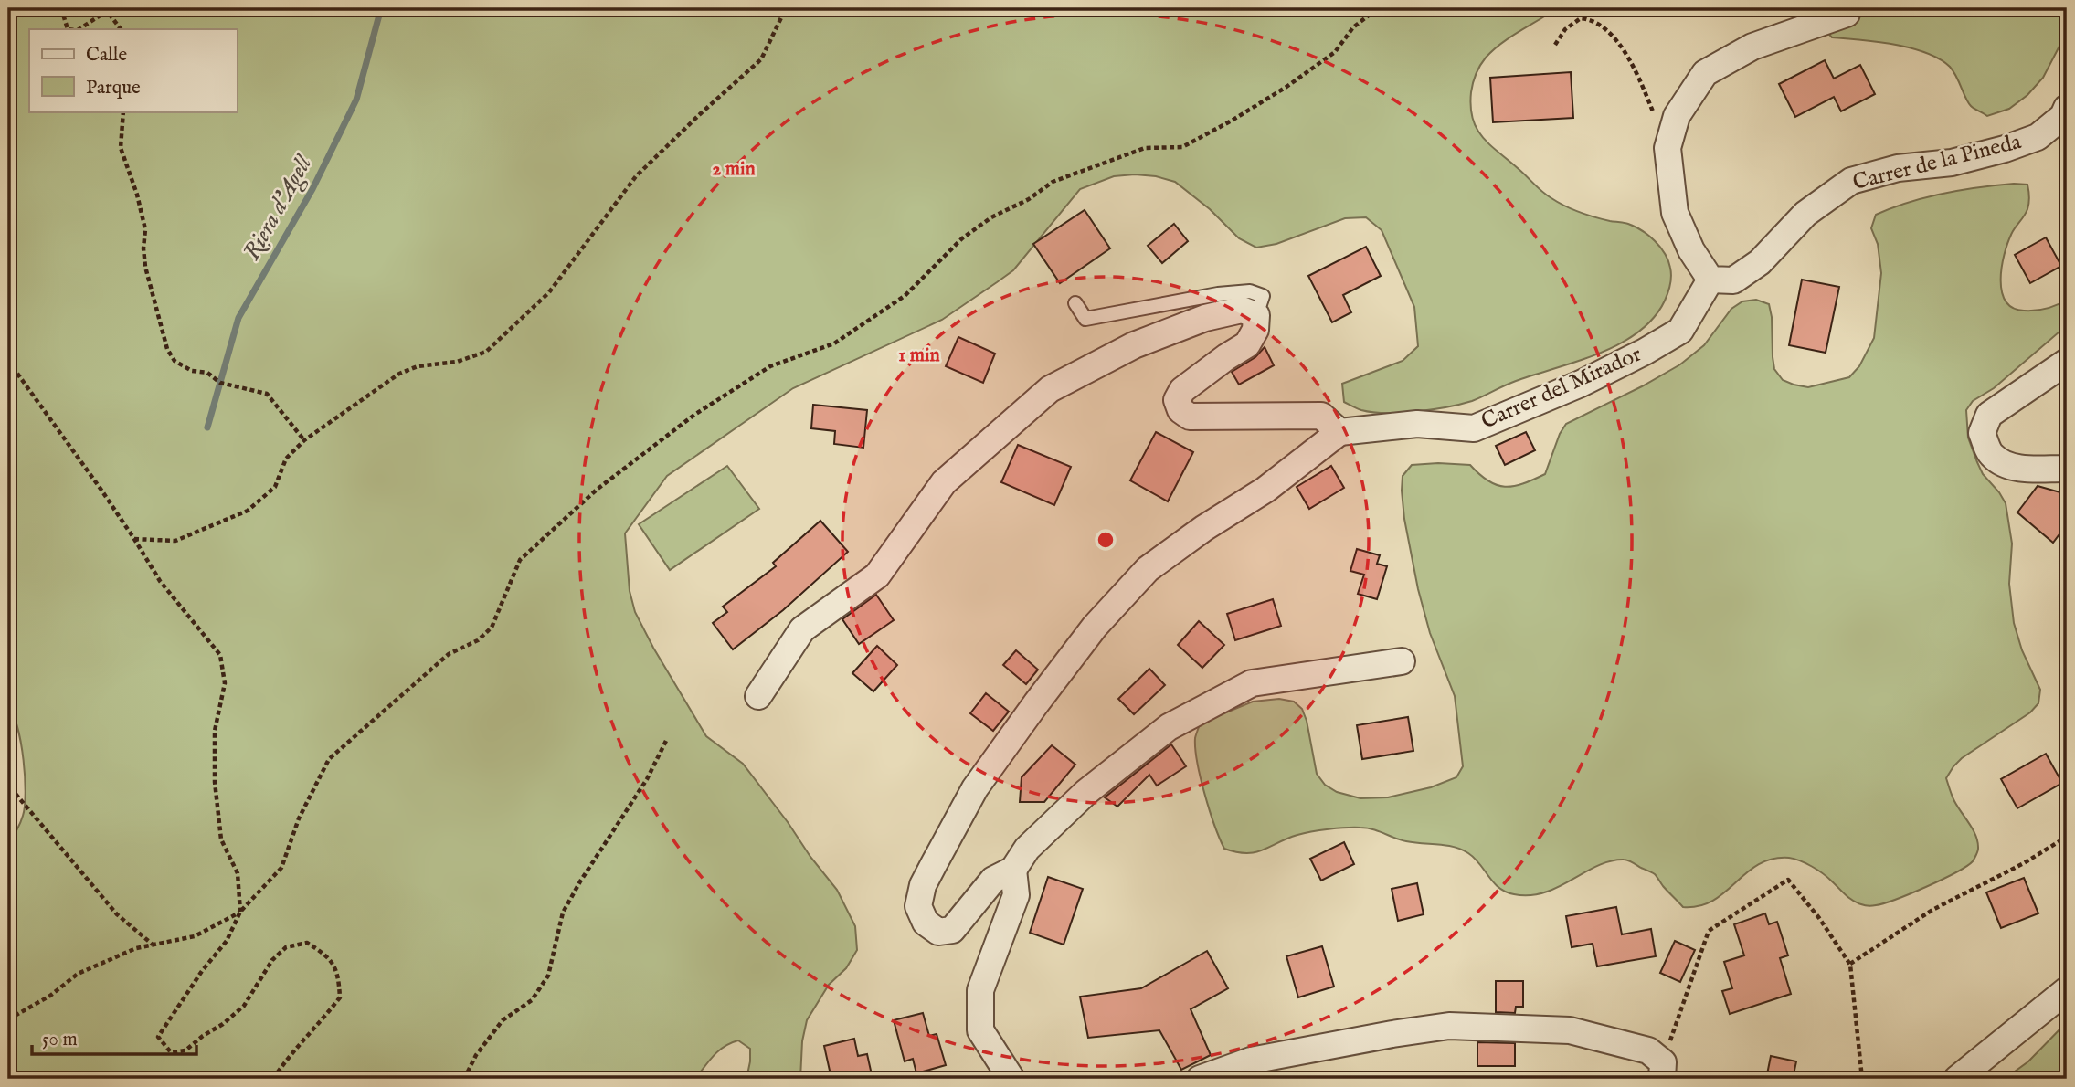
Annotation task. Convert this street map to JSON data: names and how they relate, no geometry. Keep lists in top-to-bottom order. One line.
{"streets":{"street":["Carrer de la Pineda","Carrer del Mirador"]},"crossings":[["Carrer de la Pineda","Carrer del Mirador"]],"water":["Riera d'Agell"],"legend":["Calle","Parque"],"scale_bar":"50 m","rings":["2 min","1 min"]}
